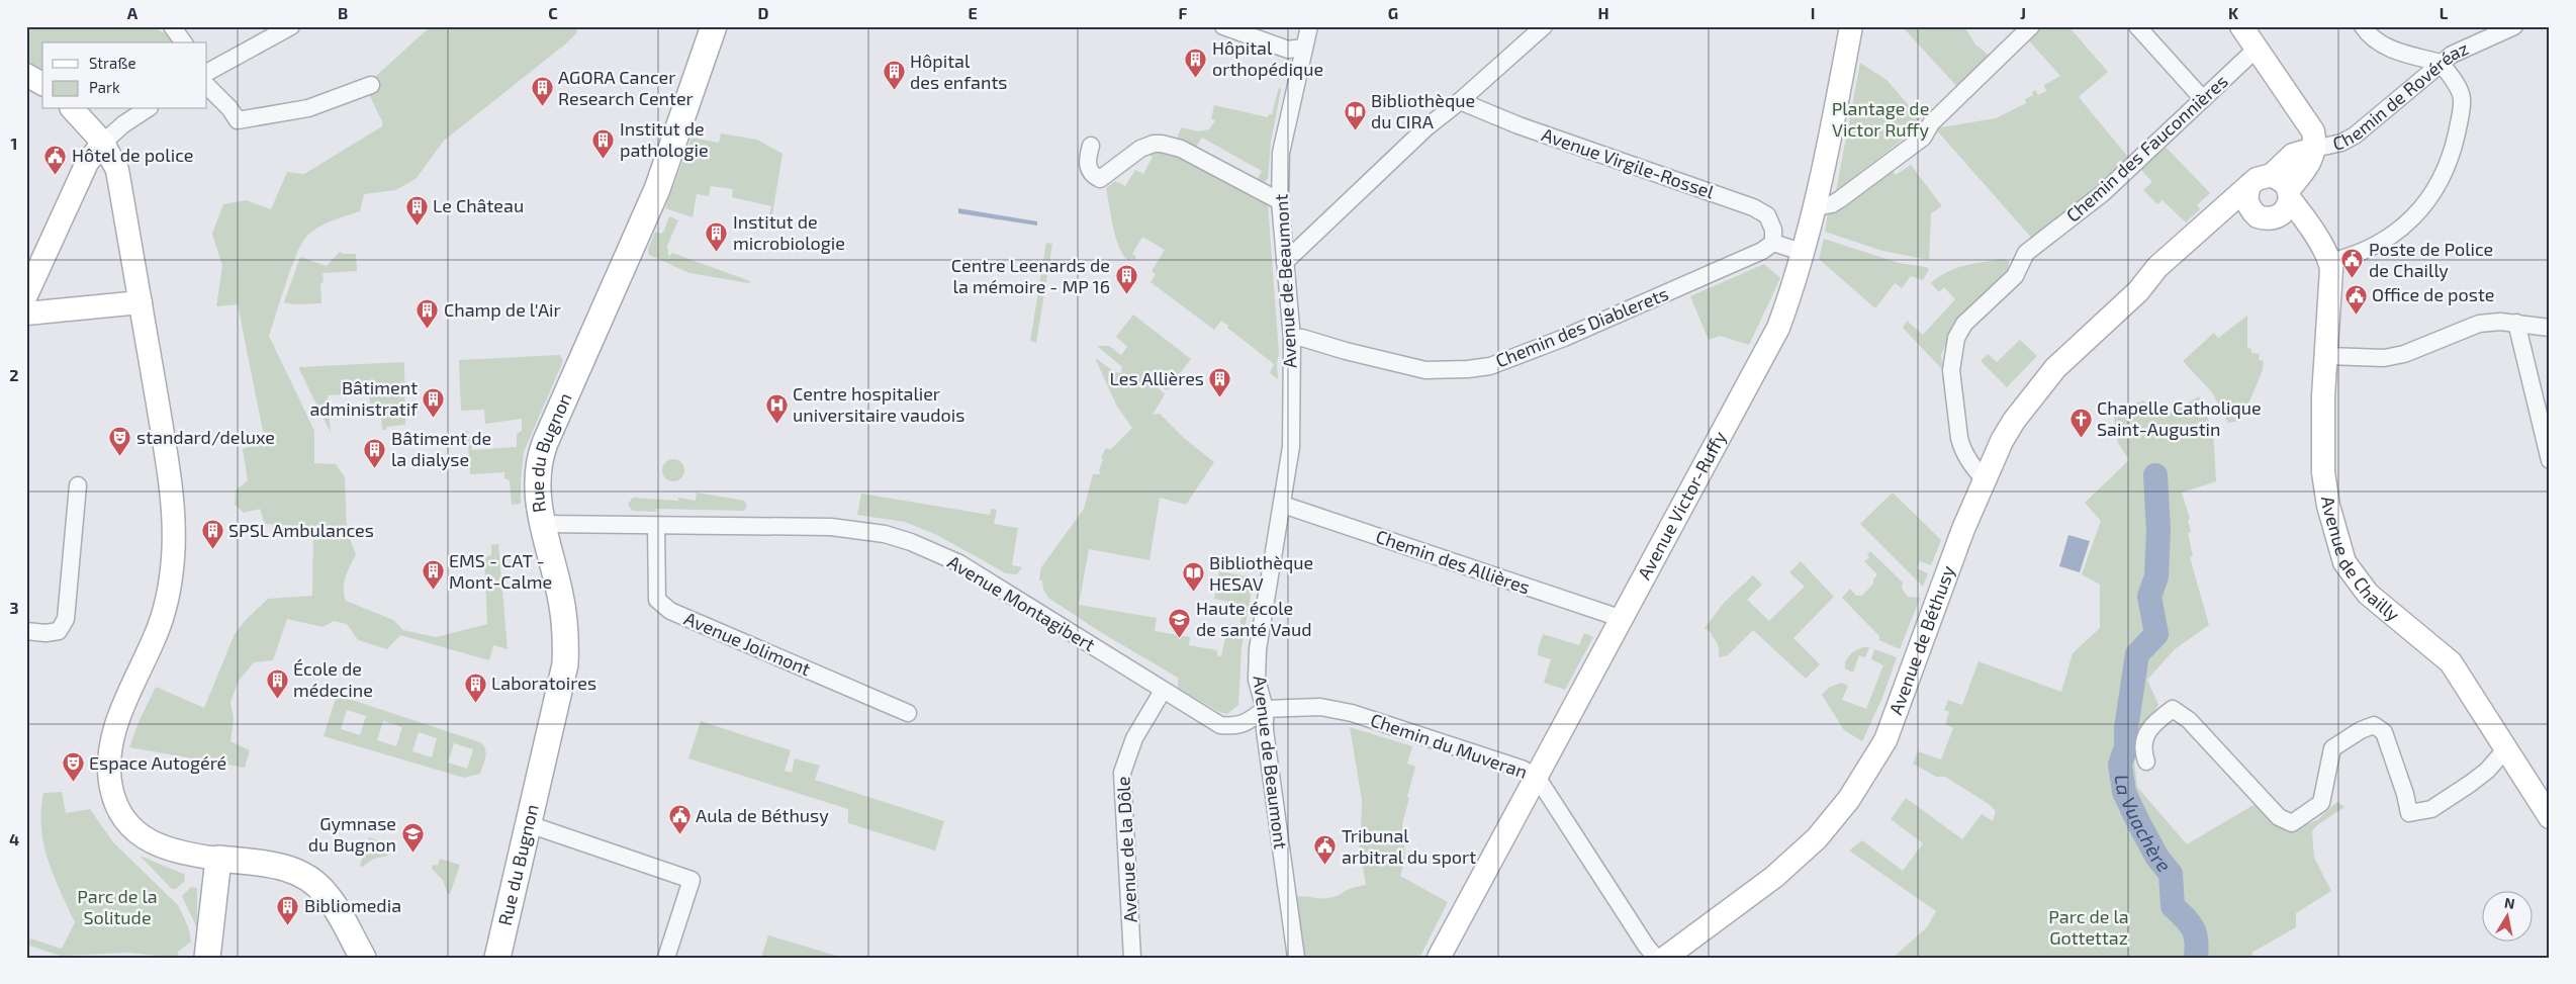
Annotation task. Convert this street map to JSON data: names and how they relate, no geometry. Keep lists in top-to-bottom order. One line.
{"streets":{"main road":["Rue du Bugnon"],"street":["Chemin de Rovéréaz","Chemin des Fauconnières","Avenue Virgile-Rossel","Avenue de Beaumont","Chemin des Diablerets","Avenue Victor-Ruffy","Avenue de Chailly","Chemin des Allières","Avenue Montagibert","Avenue de Béthusy","Avenue Jolimont","Chemin du Muveran","Avenue de la Dôle"]},"crossings":[["Chemin de Rovéréaz","Avenue de Béthusy"],["Chemin des Fauconnières","Avenue de Béthusy"],["Avenue Virgile-Rossel","Chemin des Diablerets"],["Avenue de Beaumont","Chemin des Diablerets"],["Avenue de Beaumont","Chemin des Allières"],["Avenue de Beaumont","Avenue Montagibert"],["Avenue de Beaumont","Chemin du Muveran"],["Rue du Bugnon","Avenue Montagibert"],["Avenue Victor-Ruffy","Chemin des Allières"],["Avenue Victor-Ruffy","Chemin du Muveran"],["Avenue Montagibert","Avenue Jolimont"],["Avenue Montagibert","Chemin du Muveran"],["Avenue Montagibert","Avenue de la Dôle"]],"water":["La Vuachère"],"parks":["Plantage de Victor Ruffy","Parc de la Solitude","Parc de la Gottettaz"],"places":{"building":["Hôpital orthopédique","Hôpital des enfants","AGORA Cancer Research Center","Institut de pathologie","Le Château","Institut de microbiologie","Centre Leenards de la mémoire - MP 16","Champ de l'Air","Les Allières","Bâtiment administratif","Bâtiment de la dialyse","SPSL Ambulances","EMS - CAT - Mont-Calme","École de médecine","Laboratoires","Bibliomedia"],"library":["Bibliothèque du CIRA","Bibliothèque HESAV"],"public building":["Hôtel de police","Poste de Police de Chailly","Office de poste","Aula de Béthusy","Tribunal arbitral du sport"],"hospital":["Centre hospitalier universitaire vaudois"],"church":["Chapelle Catholique Saint-Augustin"],"theatre":["standard/deluxe","Espace Autogéré"],"school or university":["Haute école de santé Vaud","Gymnase du Bugnon"]},"legend":["Straße","Park"],"north":"top","grid":{"columns":["A","B","C","D","E","F","G","H","I","J","K","L"],"rows":["1","2","3","4"]}}
